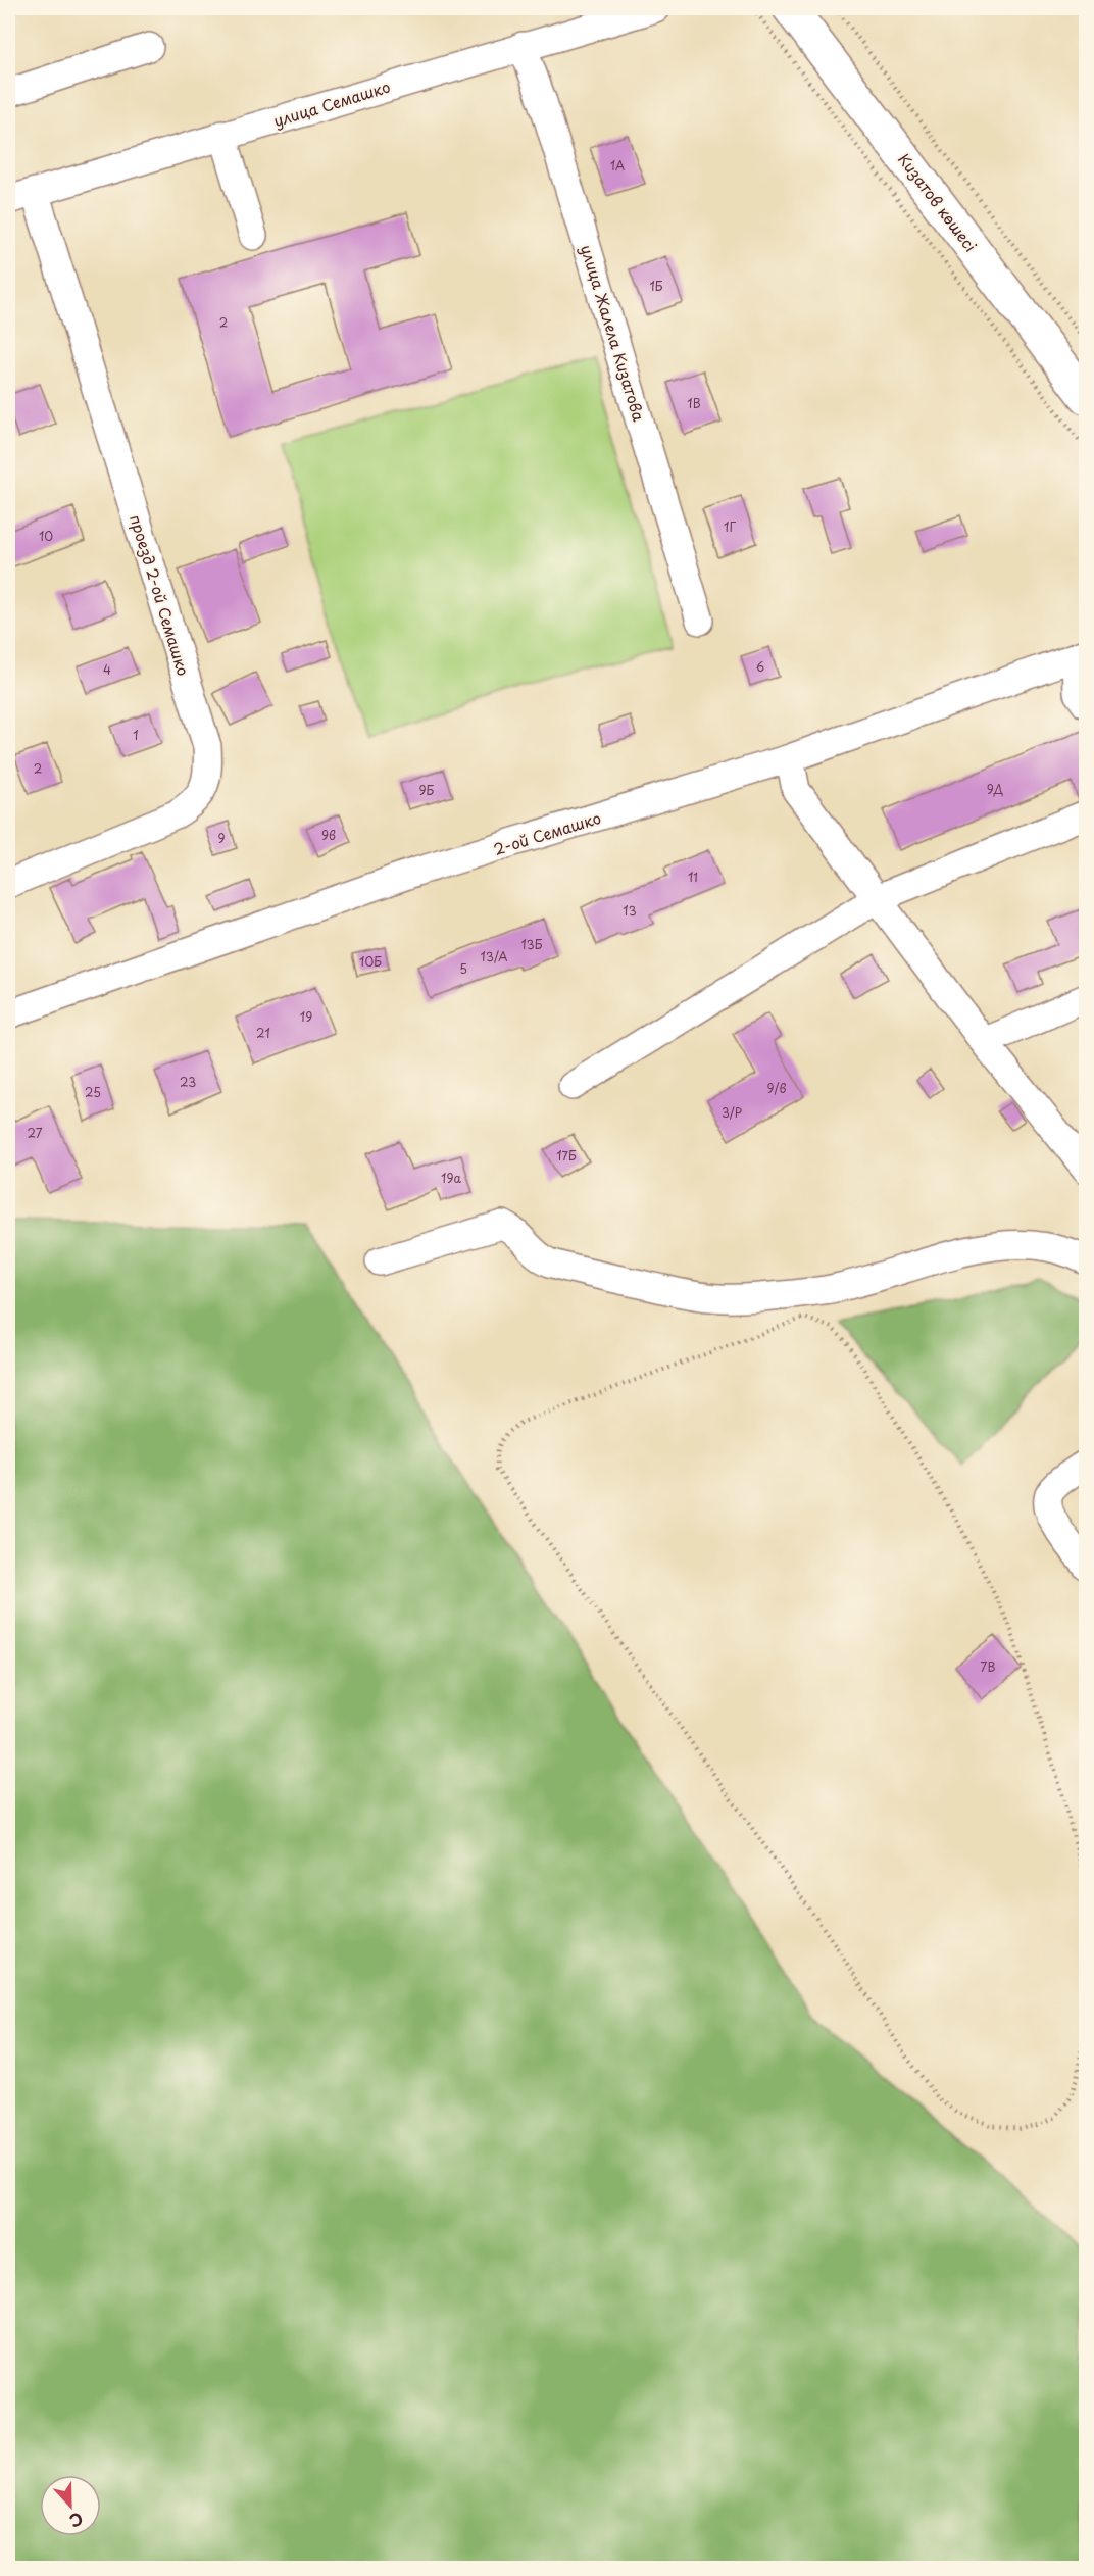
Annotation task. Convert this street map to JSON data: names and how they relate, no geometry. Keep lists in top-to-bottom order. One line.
{"streets":{"main road":["Кизатов көшесі"],"street":["улица Семашко","улица Жалела Кизатова","проезд 2-ой Семашко","2-ой Семашко"]},"crossings":[["улица Семашко","улица Жалела Кизатова"],["улица Семашко","проезд 2-ой Семашко"]],"house_numbers":["1А","1Б","2","1В","1Г","10","6","4","1","2","9Д","9Б","9в","9","11","13","13Б","13/А","10Б","5","19","21","23","9/в","25","3/Р","27","17Б","19а","7В"],"north":"bottom"}
